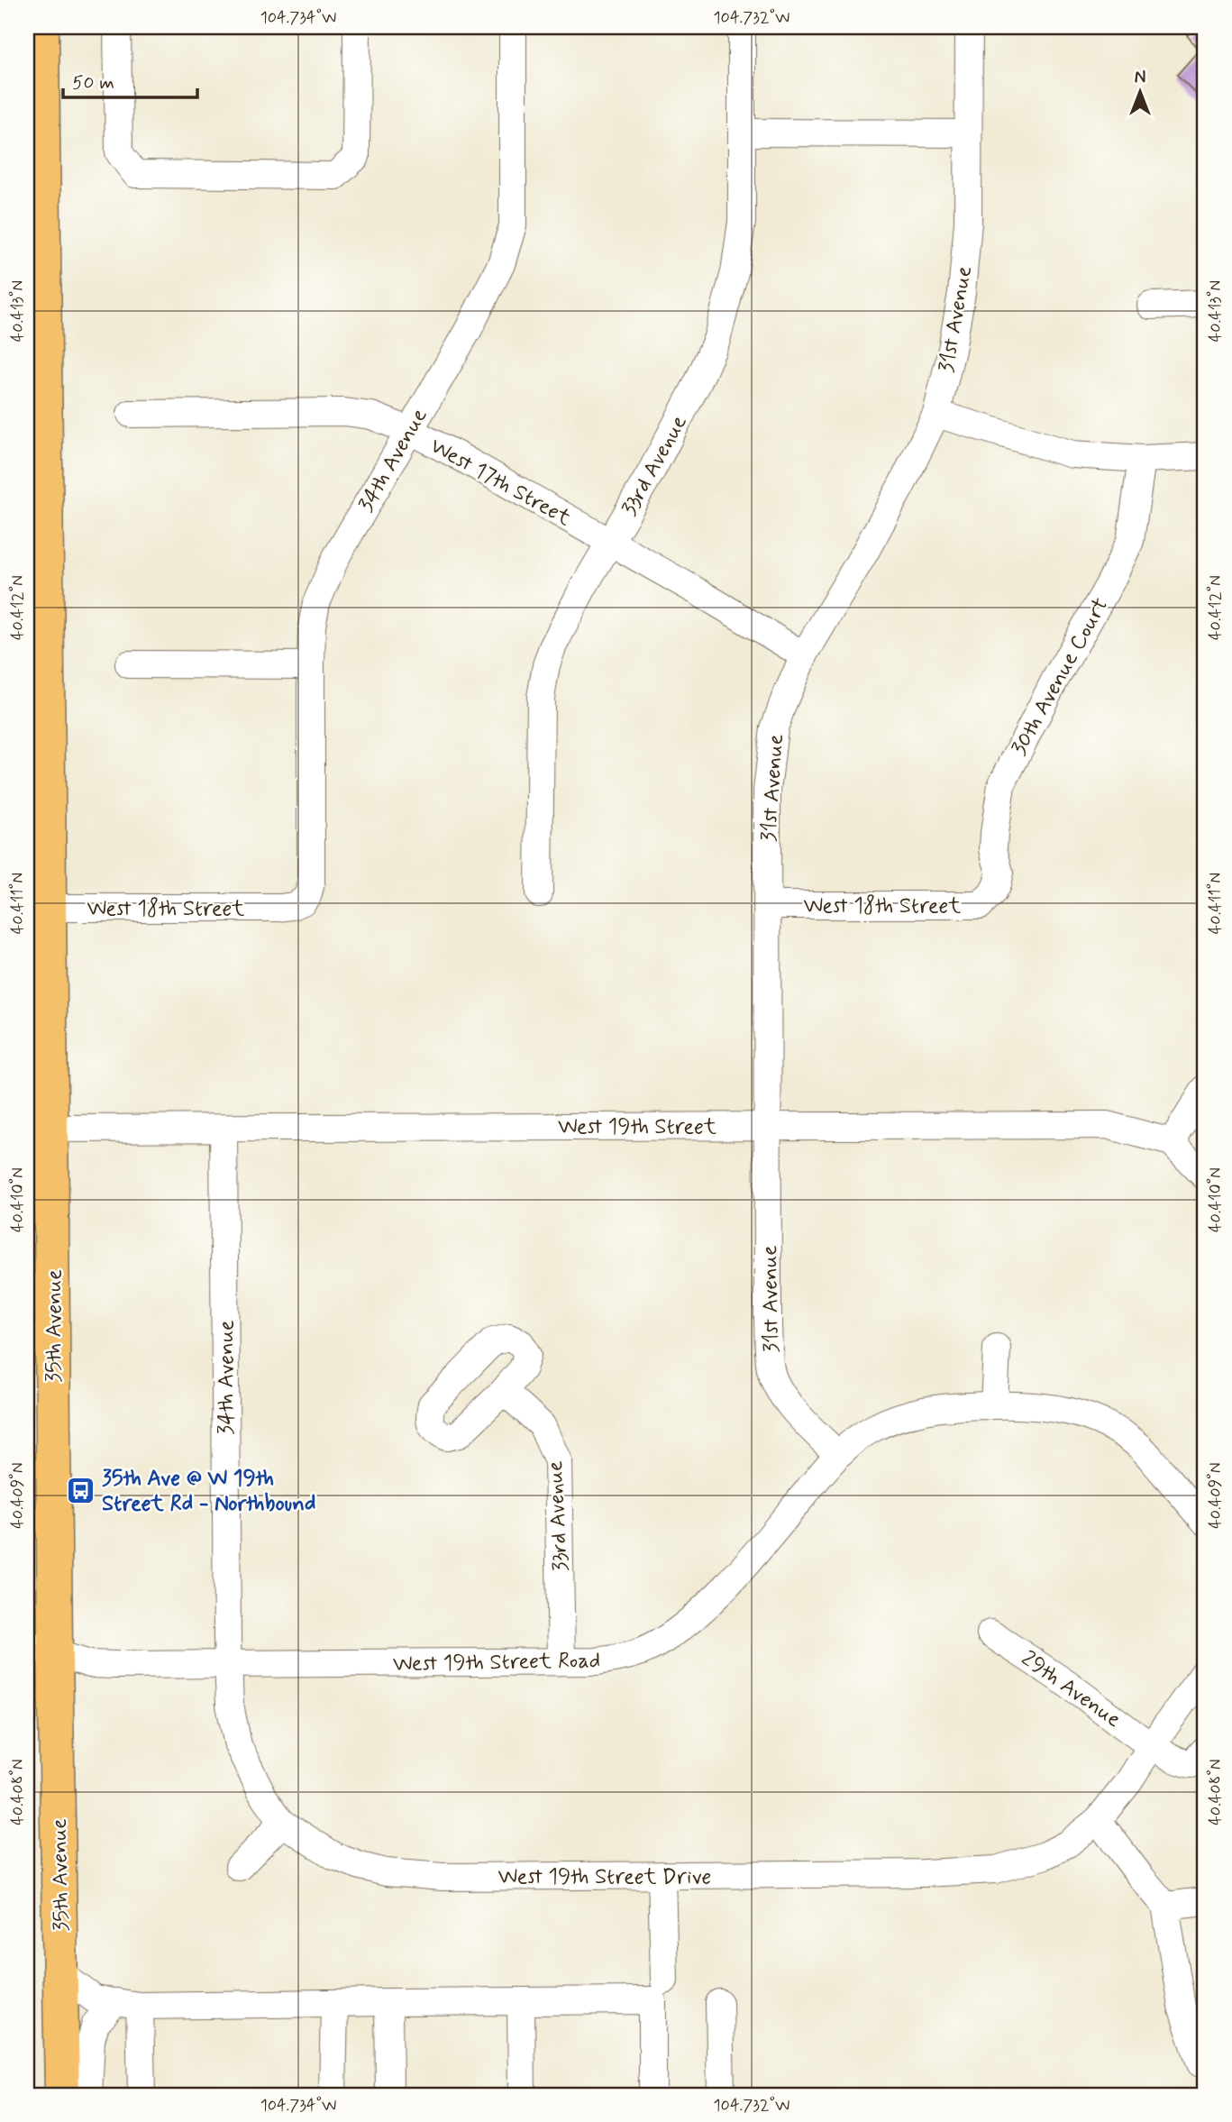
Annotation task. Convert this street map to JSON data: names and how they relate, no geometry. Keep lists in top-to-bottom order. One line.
{"streets":{"main road":["35th Avenue"],"street":["31st Avenue","34th Avenue","33rd Avenue","West 17th Street","30th Avenue Court","West 18th Street","West 19th Street","West 19th Street Road","29th Avenue","West 19th Street Drive"]},"crossings":[["31st Avenue","West 17th Street"],["31st Avenue","West 18th Street"],["31st Avenue","West 19th Street"],["31st Avenue","West 19th Street Road"],["34th Avenue","West 17th Street"],["34th Avenue","West 18th Street"],["34th Avenue","West 19th Street"],["34th Avenue","West 19th Street Road"],["34th Avenue","West 19th Street Drive"],["33rd Avenue","West 17th Street"],["33rd Avenue","West 19th Street Road"],["30th Avenue Court","West 18th Street"],["West 18th Street","35th Avenue"],["West 19th Street","35th Avenue"],["35th Avenue","West 19th Street Road"],["West 19th Street Road","West 19th Street Drive"]],"places":{"bus stop":["35th Ave @ W 19th Street Rd - Northbound"]},"scale_bar":"50 m","north":"top","coordinates":["104.734°W","104.732°W","40.413°N","40.412°N","40.411°N","40.410°N","40.409°N","40.408°N"]}
